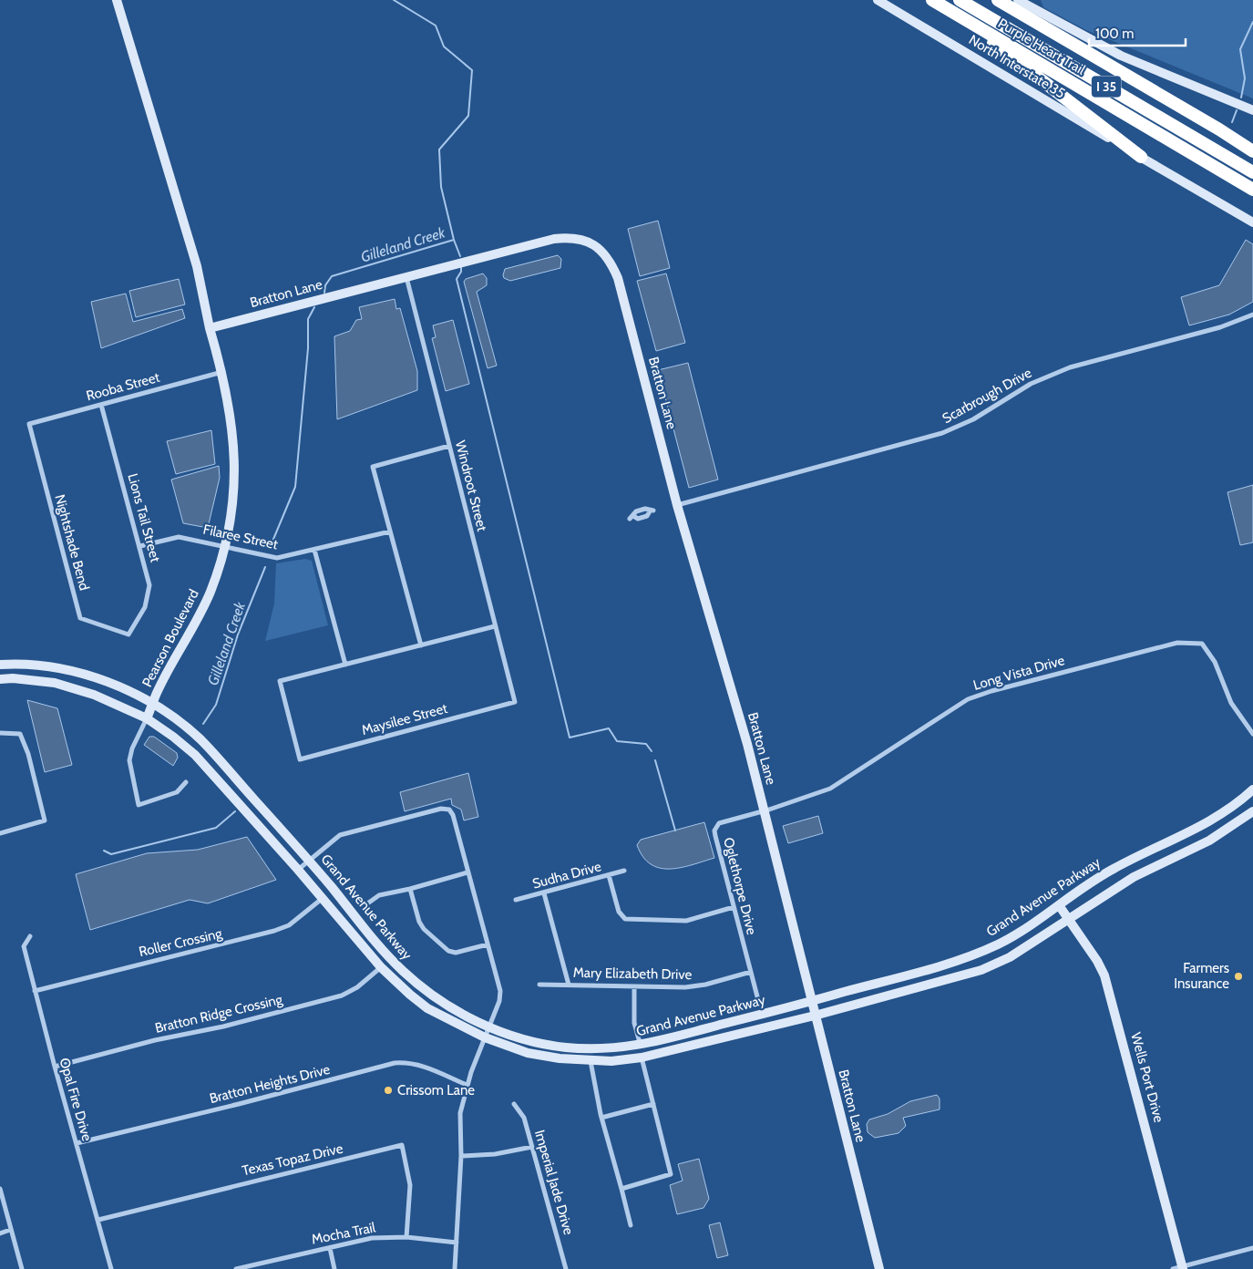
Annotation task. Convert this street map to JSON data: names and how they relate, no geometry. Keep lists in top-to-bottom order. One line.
{"streets":{"highway":["Purple Heart Trail","I 35"],"street":["North Interstate 35","Bratton Lane","Rooba Street","Scarbrough Drive","Windroot Street","Lions Tail Street","Filaree Street","Nightshade Bend","Pearson Boulevard","Long Vista Drive","Maysilee Street","Sudha Drive","Oglethorpe Drive","Grand Avenue Parkway","Roller Crossing","Mary Elizabeth Drive","Bratton Ridge Crossing","Wells Port Drive","Bratton Heights Drive","Opal Fire Drive","Texas Topaz Drive","Imperial Jade Drive","Mocha Trail"]},"crossings":[["Bratton Lane","Scarbrough Drive"],["Bratton Lane","Windroot Street"],["Bratton Lane","Pearson Boulevard"],["Bratton Lane","Long Vista Drive"],["Bratton Lane","Oglethorpe Drive"],["Bratton Lane","Grand Avenue Parkway"],["Rooba Street","Lions Tail Street"],["Rooba Street","Nightshade Bend"],["Rooba Street","Pearson Boulevard"],["Windroot Street","Maysilee Street"],["Lions Tail Street","Filaree Street"],["Lions Tail Street","Nightshade Bend"],["Filaree Street","Pearson Boulevard"],["Pearson Boulevard","Grand Avenue Parkway"],["Long Vista Drive","Oglethorpe Drive"],["Oglethorpe Drive","Mary Elizabeth Drive"],["Grand Avenue Parkway","Roller Crossing"],["Grand Avenue Parkway","Bratton Ridge Crossing"],["Grand Avenue Parkway","Wells Port Drive"],["Roller Crossing","Opal Fire Drive"],["Bratton Ridge Crossing","Opal Fire Drive"],["Bratton Heights Drive","Opal Fire Drive"],["Opal Fire Drive","Texas Topaz Drive"],["Texas Topaz Drive","Mocha Trail"]],"water":["Gilleland Creek"],"places":["Farmers Insurance","Crissom Lane"],"scale_bar":"100 m"}
